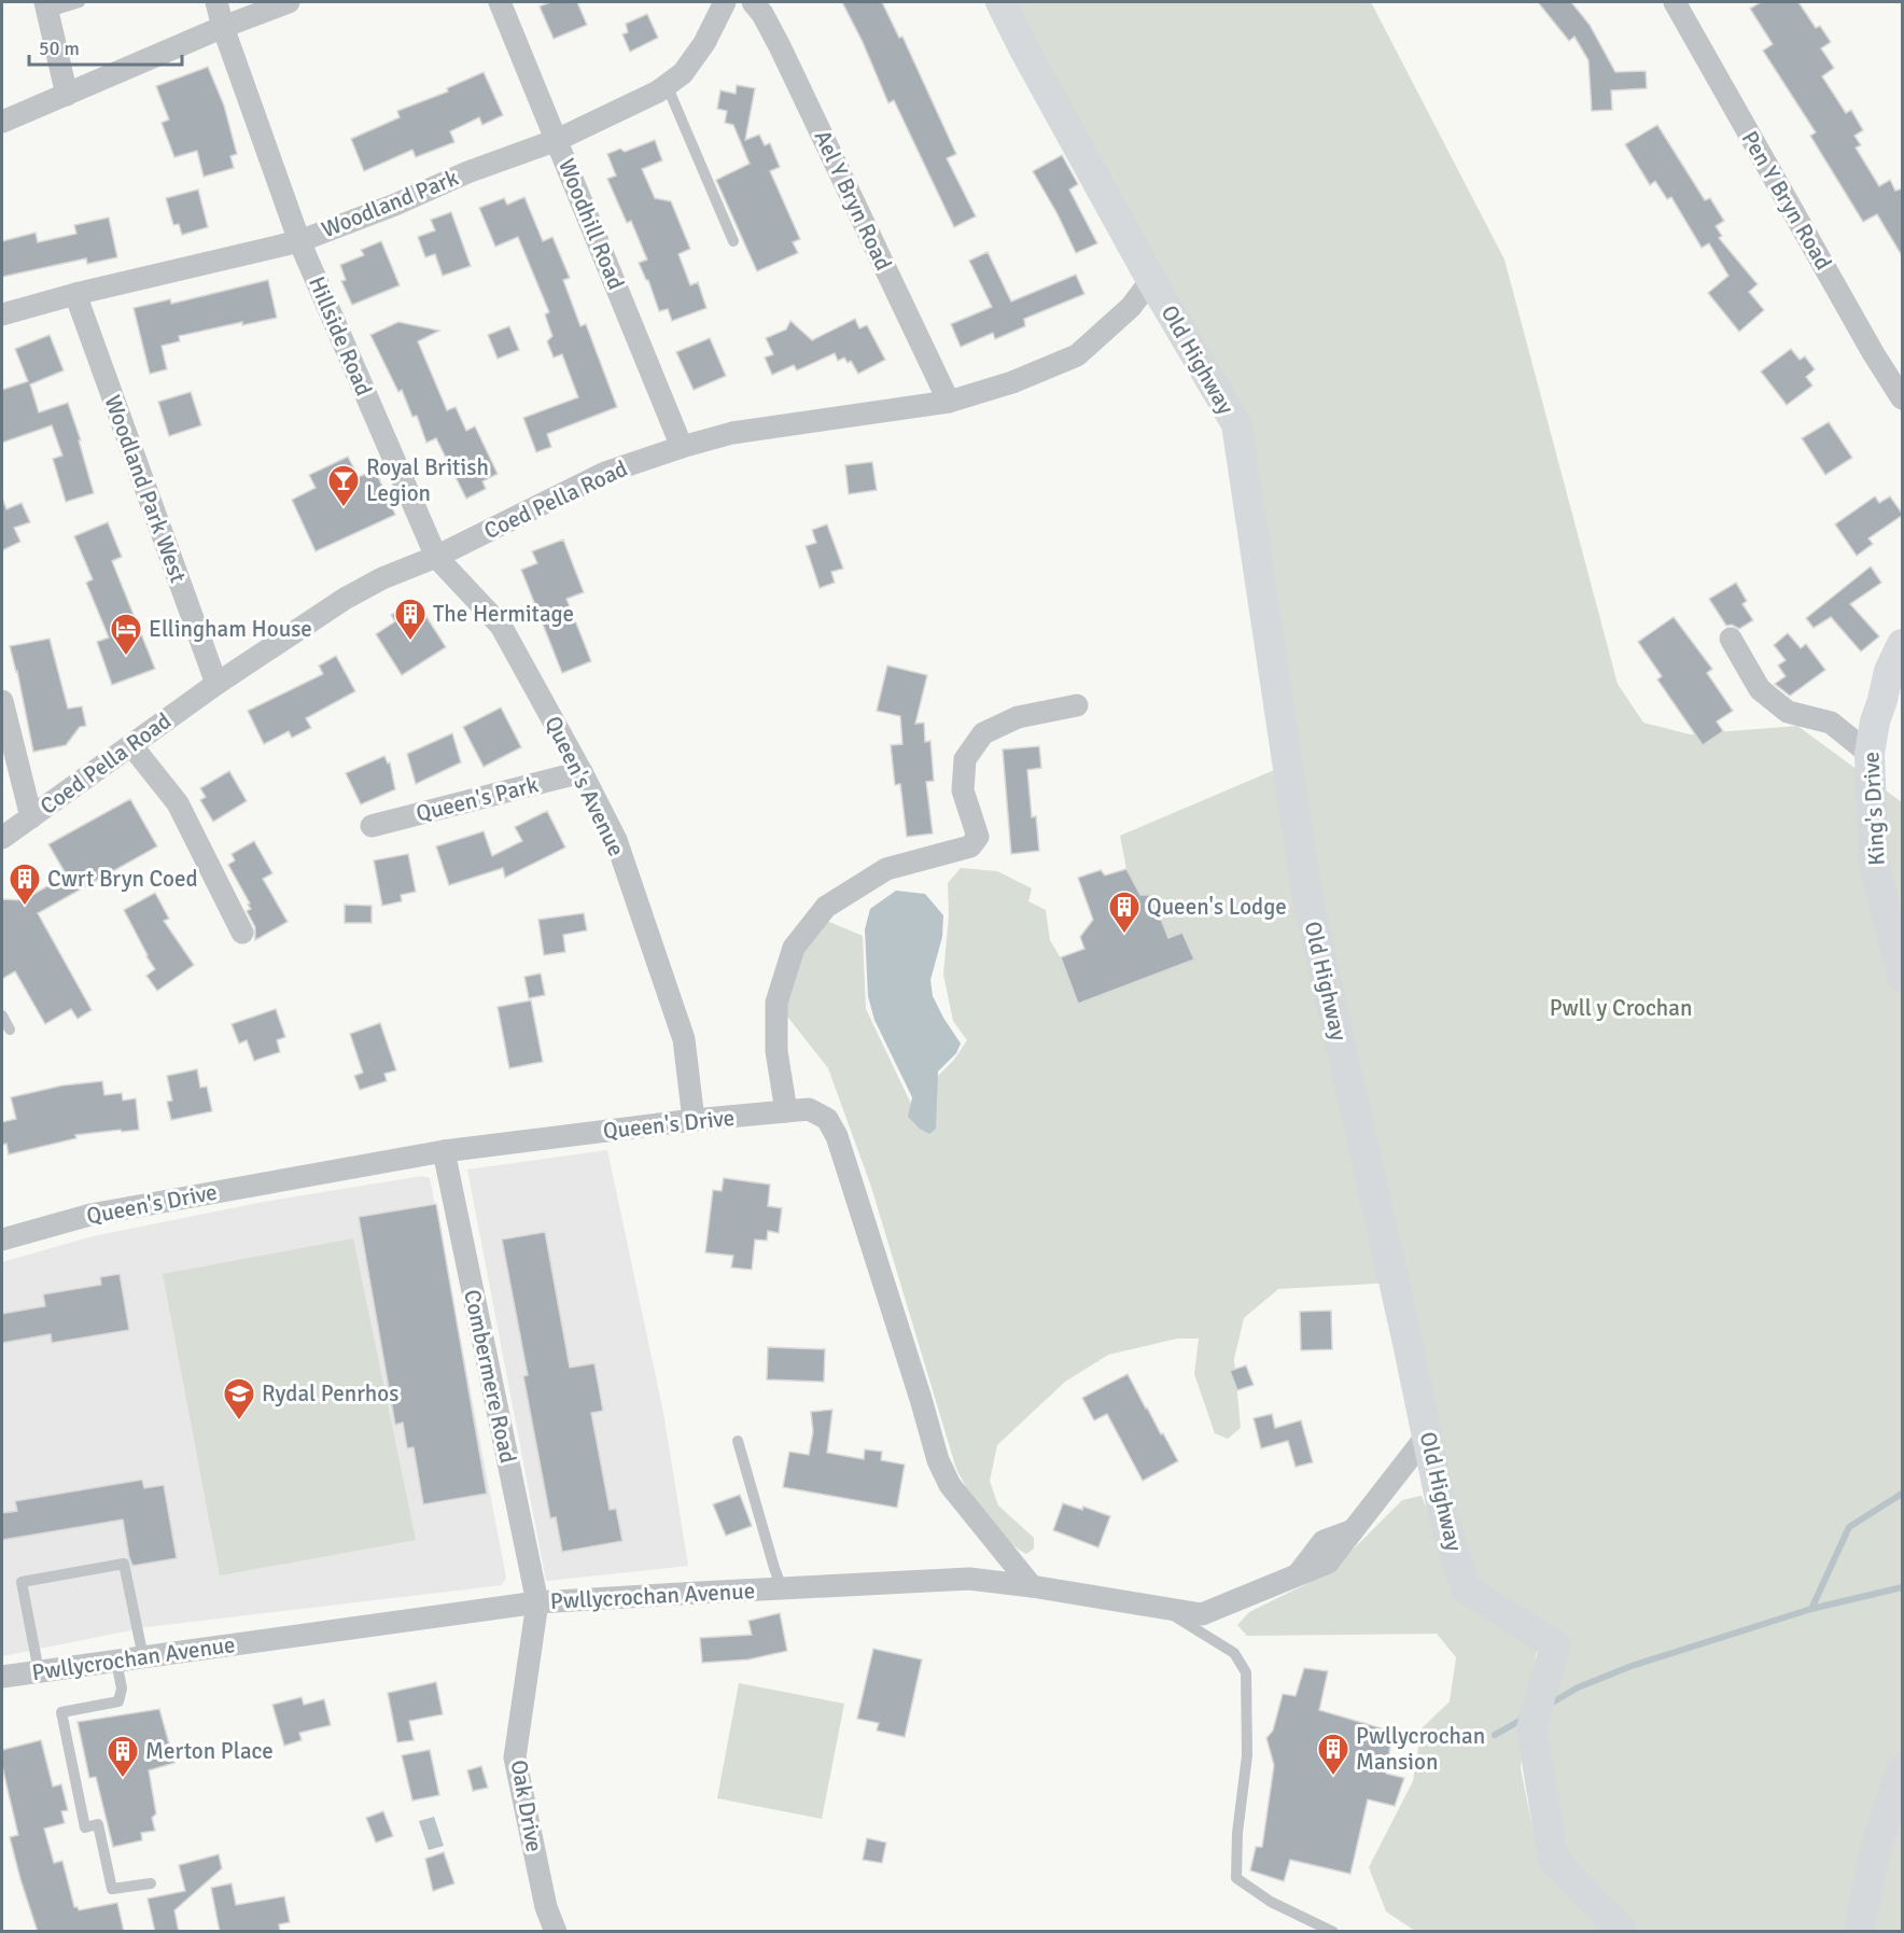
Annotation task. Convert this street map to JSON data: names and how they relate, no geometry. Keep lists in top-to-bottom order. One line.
{"streets":{"street":["Ael Y Bryn Road","Pen Y Bryn Road","Woodland Park","Woodhill Road","Hillside Road","Old Highway","Woodland Park West","Coed Pella Road","Queen's Avenue","Queen's Park","King's Drive","Queen's Drive","Combermere Road","Pwllycrochan Avenue","Oak Drive"]},"crossings":[["Ael Y Bryn Road","Coed Pella Road"],["Woodland Park","Woodhill Road"],["Woodland Park","Hillside Road"],["Woodland Park","Woodland Park West"],["Woodhill Road","Coed Pella Road"],["Hillside Road","Coed Pella Road"],["Hillside Road","Queen's Avenue"],["Old Highway","Coed Pella Road"],["Old Highway","Pwllycrochan Avenue"],["Woodland Park West","Coed Pella Road"],["Coed Pella Road","Queen's Avenue"],["Queen's Avenue","Queen's Park"],["Queen's Avenue","Queen's Drive"],["Queen's Drive","Combermere Road"],["Queen's Drive","Pwllycrochan Avenue"],["Combermere Road","Pwllycrochan Avenue"],["Combermere Road","Oak Drive"],["Pwllycrochan Avenue","Oak Drive"]],"parks":["Pwll y Crochan"],"places":{"bar":["Royal British Legion"],"building":["The Hermitage","Cwrt Bryn Coed","Queen's Lodge","Pwllycrochan Mansion","Merton Place"],"hotel":["Ellingham House"],"school or university":["Rydal Penrhos"]},"scale_bar":"50 m"}
